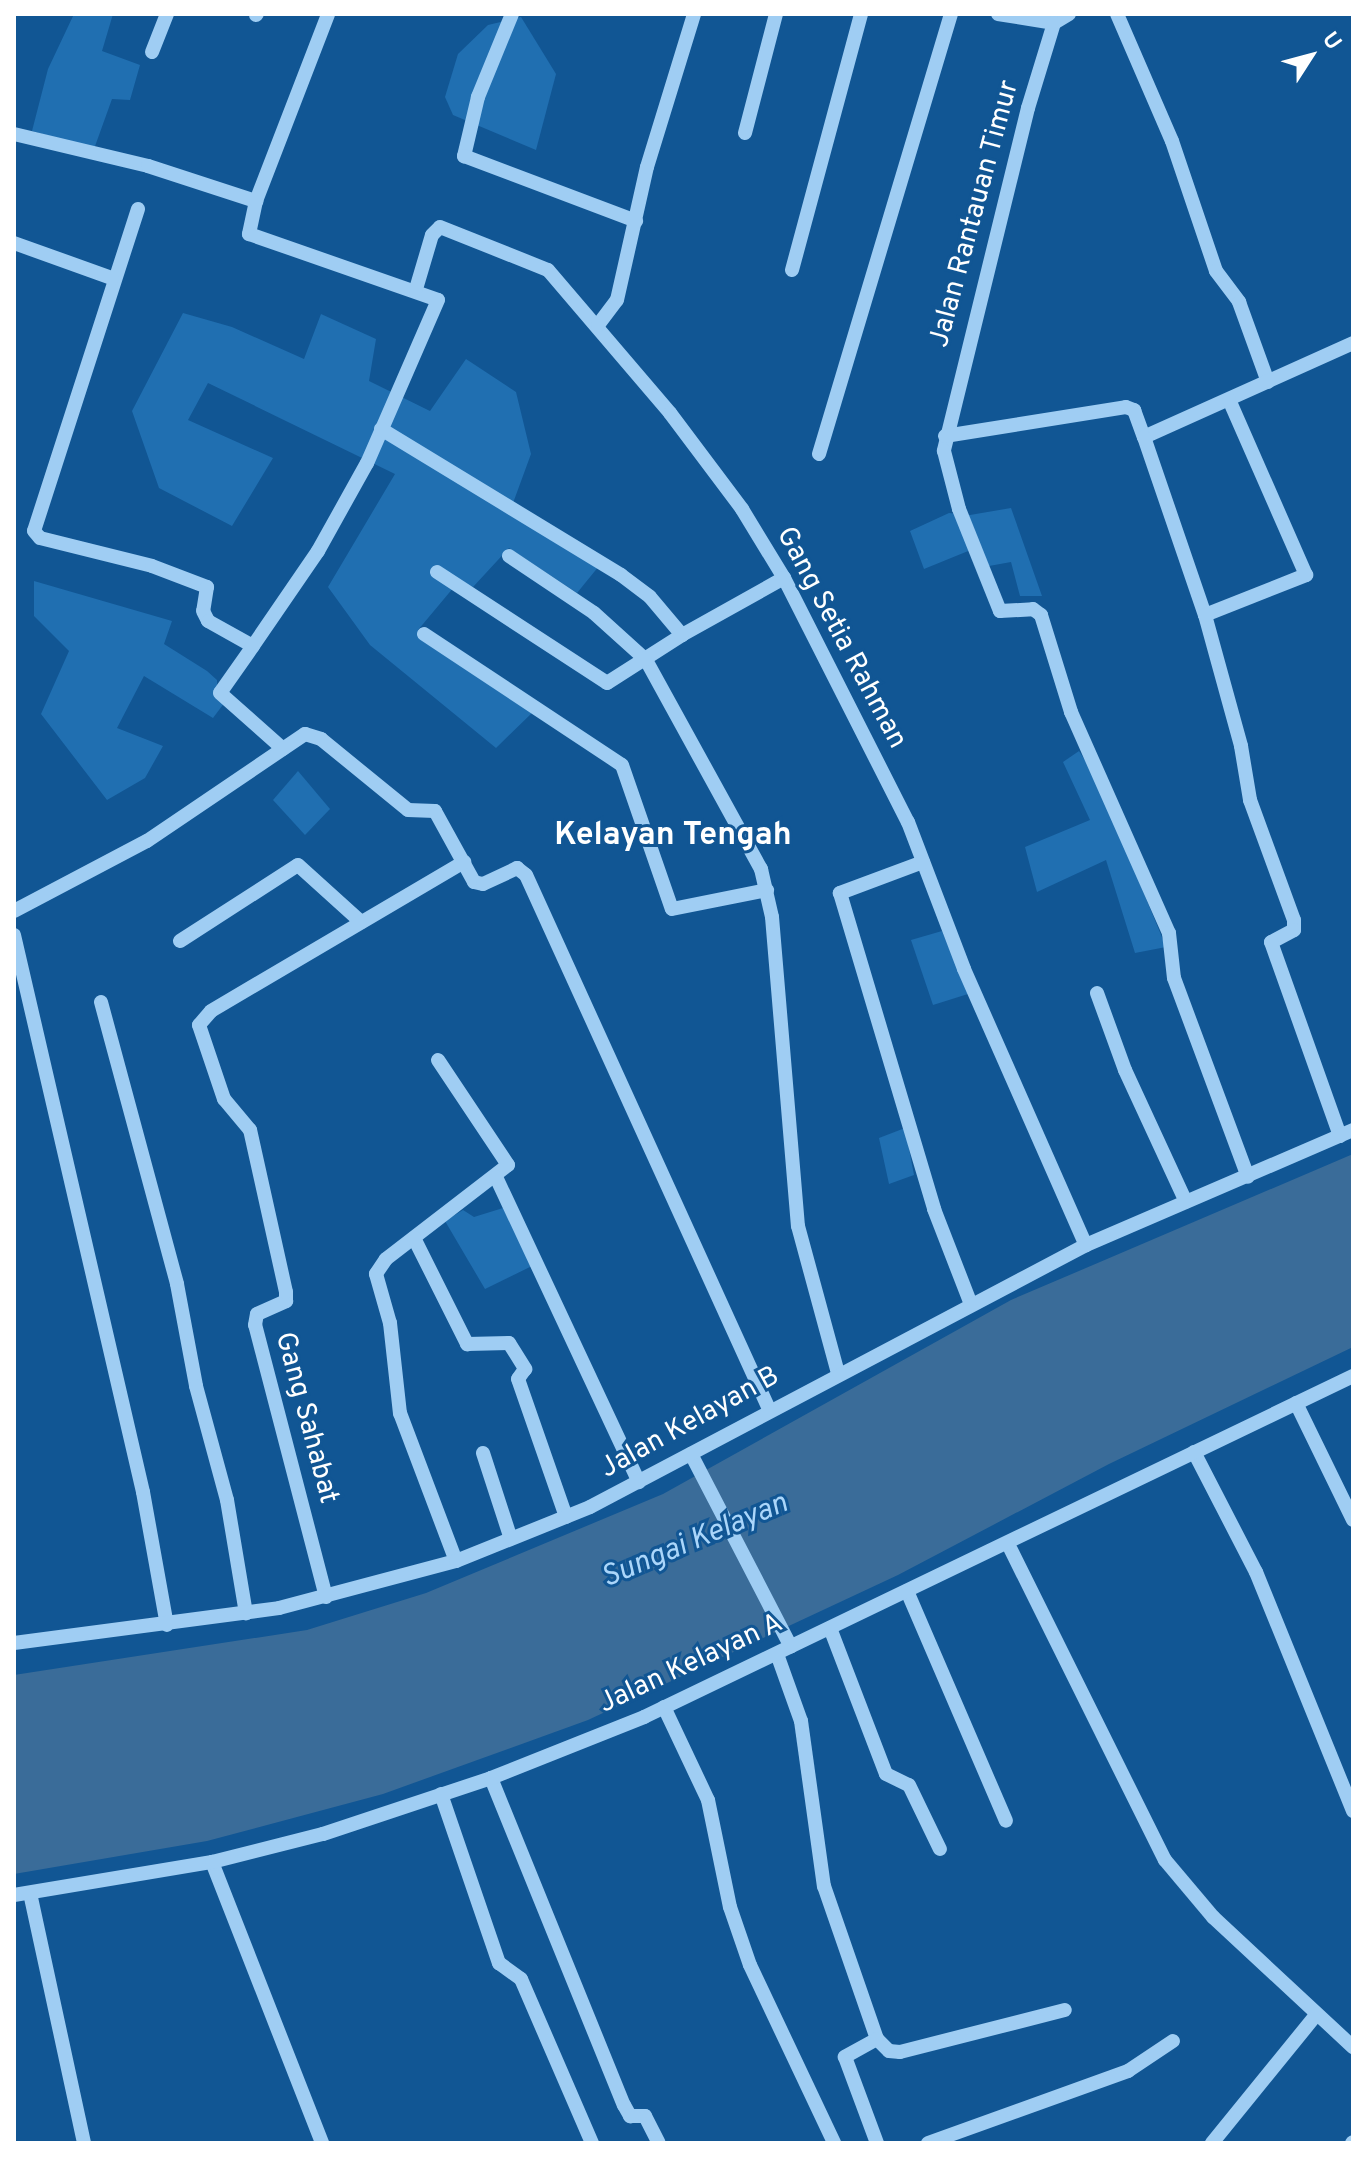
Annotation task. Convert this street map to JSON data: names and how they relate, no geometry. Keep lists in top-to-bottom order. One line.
{"streets":{"street":["Jalan Rantauan Timur","Gang Setia Rahman","Gang Sahabat","Jalan Kelayan B","Jalan Kelayan A"]},"crossings":[["Gang Setia Rahman","Jalan Kelayan B"],["Gang Sahabat","Jalan Kelayan B"]],"districts":["Kelayan Tengah"],"water":["Sungai Kelayan"],"north":"top right"}
